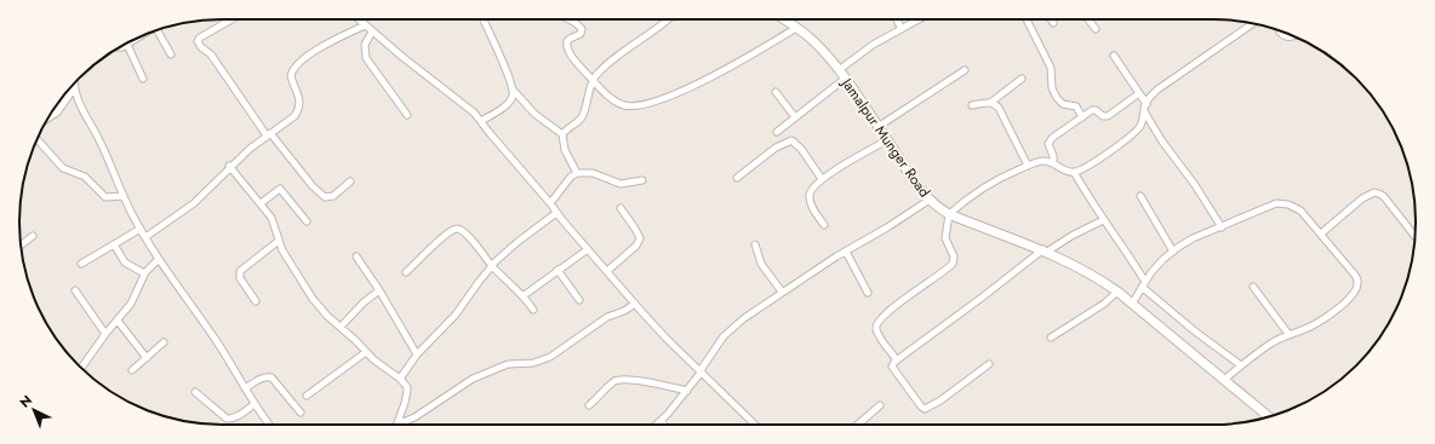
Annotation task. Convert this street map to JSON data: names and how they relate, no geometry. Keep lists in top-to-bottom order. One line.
{"streets":{"street":["Jamalpur Munger Road"]},"north":"top left"}
